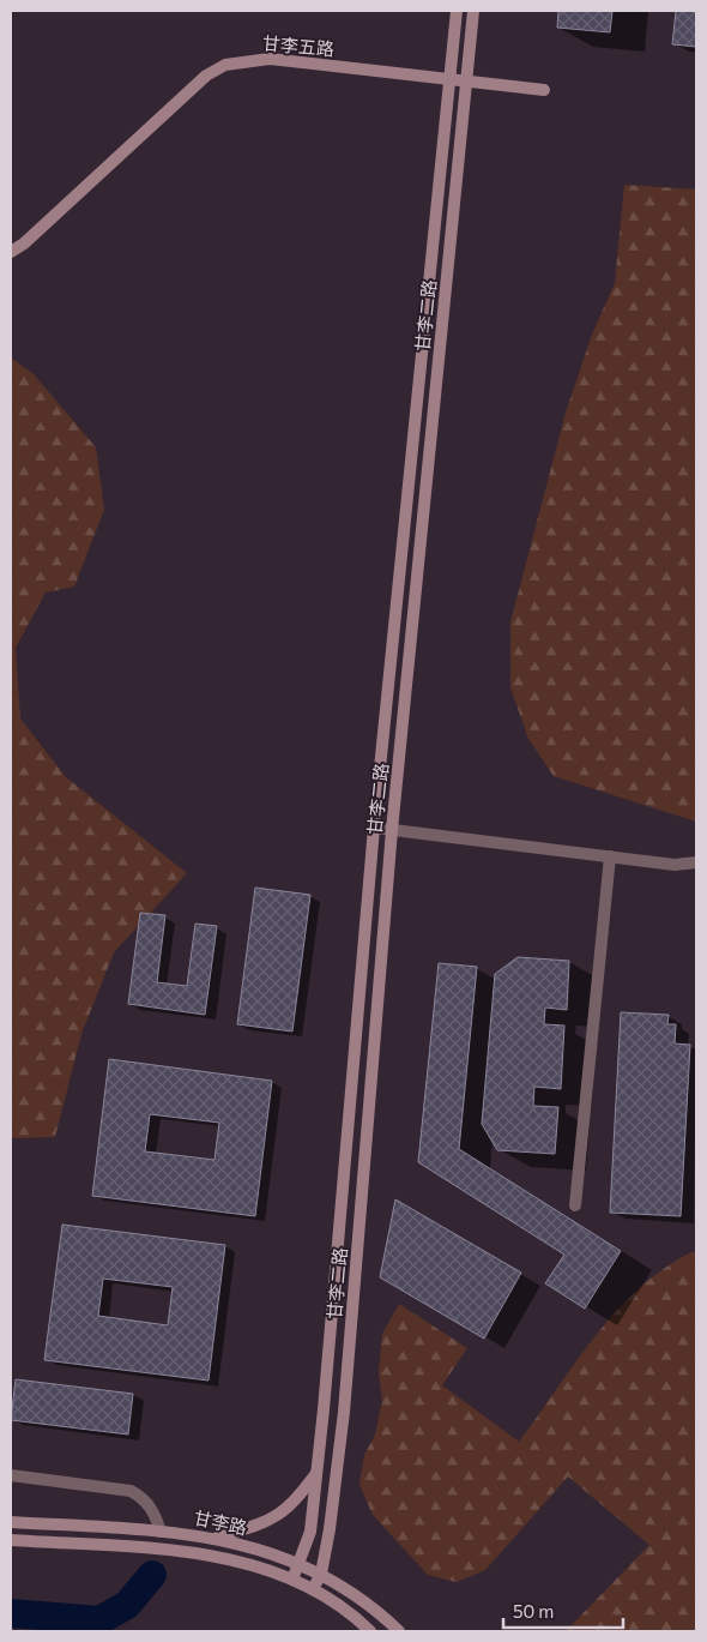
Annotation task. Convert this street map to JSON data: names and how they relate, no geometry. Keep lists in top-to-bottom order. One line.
{"streets":{"main road":["甘李五路","甘李二路","甘李路"]},"crossings":[["甘李五路","甘李二路"],["甘李二路","甘李路"]],"scale_bar":"50 m"}
